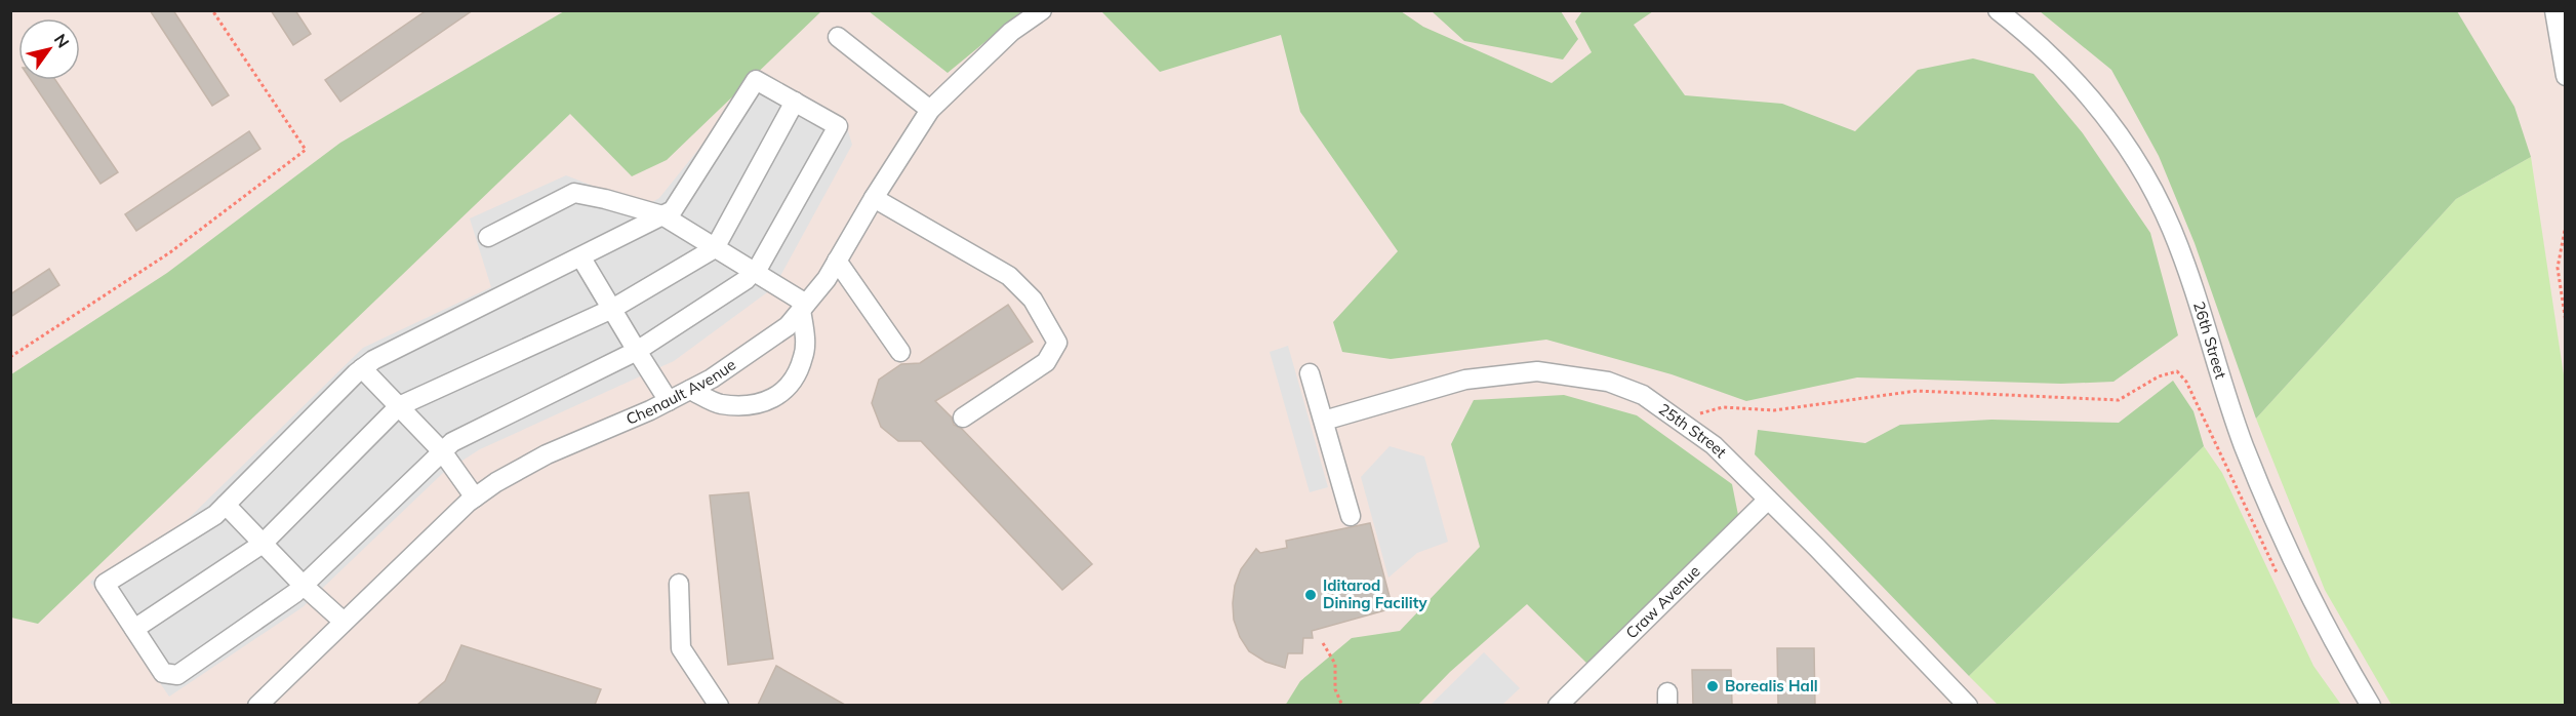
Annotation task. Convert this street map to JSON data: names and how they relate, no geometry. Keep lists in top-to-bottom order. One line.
{"streets":{"street":["26th Street","Chenault Avenue","25th Street","Craw Avenue"]},"crossings":[["25th Street","Craw Avenue"]],"places":["Iditarod Dining Facility","Borealis Hall"],"north":"top right"}
